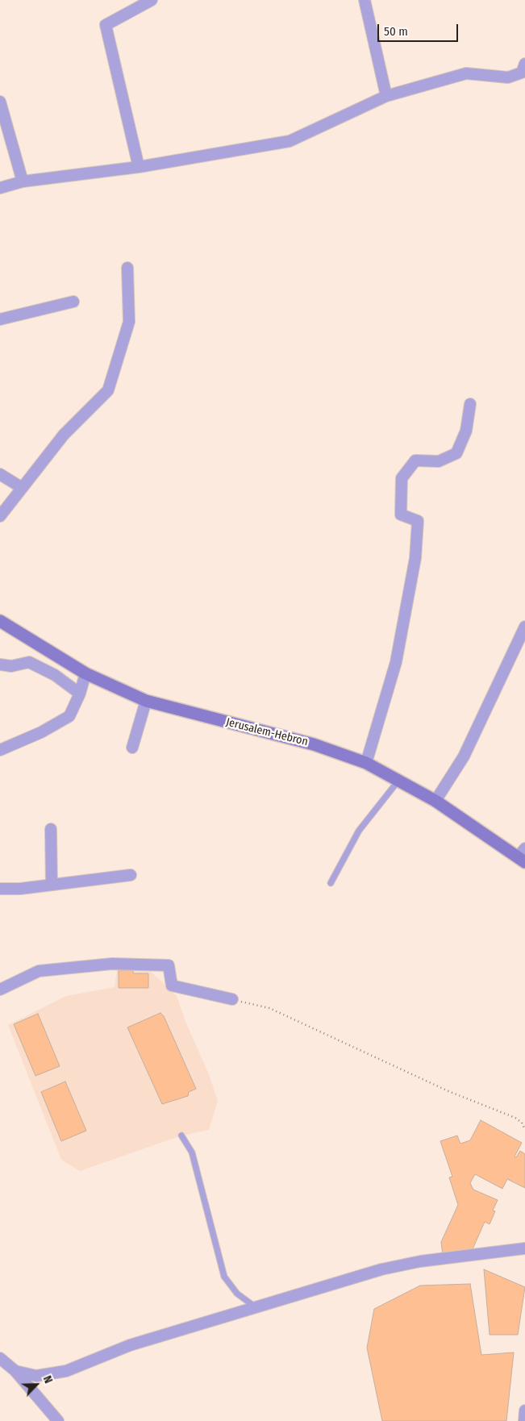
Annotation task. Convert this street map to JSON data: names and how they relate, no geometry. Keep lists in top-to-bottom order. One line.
{"streets":{"main road":["Jerusalem-Hebron"]},"scale_bar":"50 m","north":"top right"}
